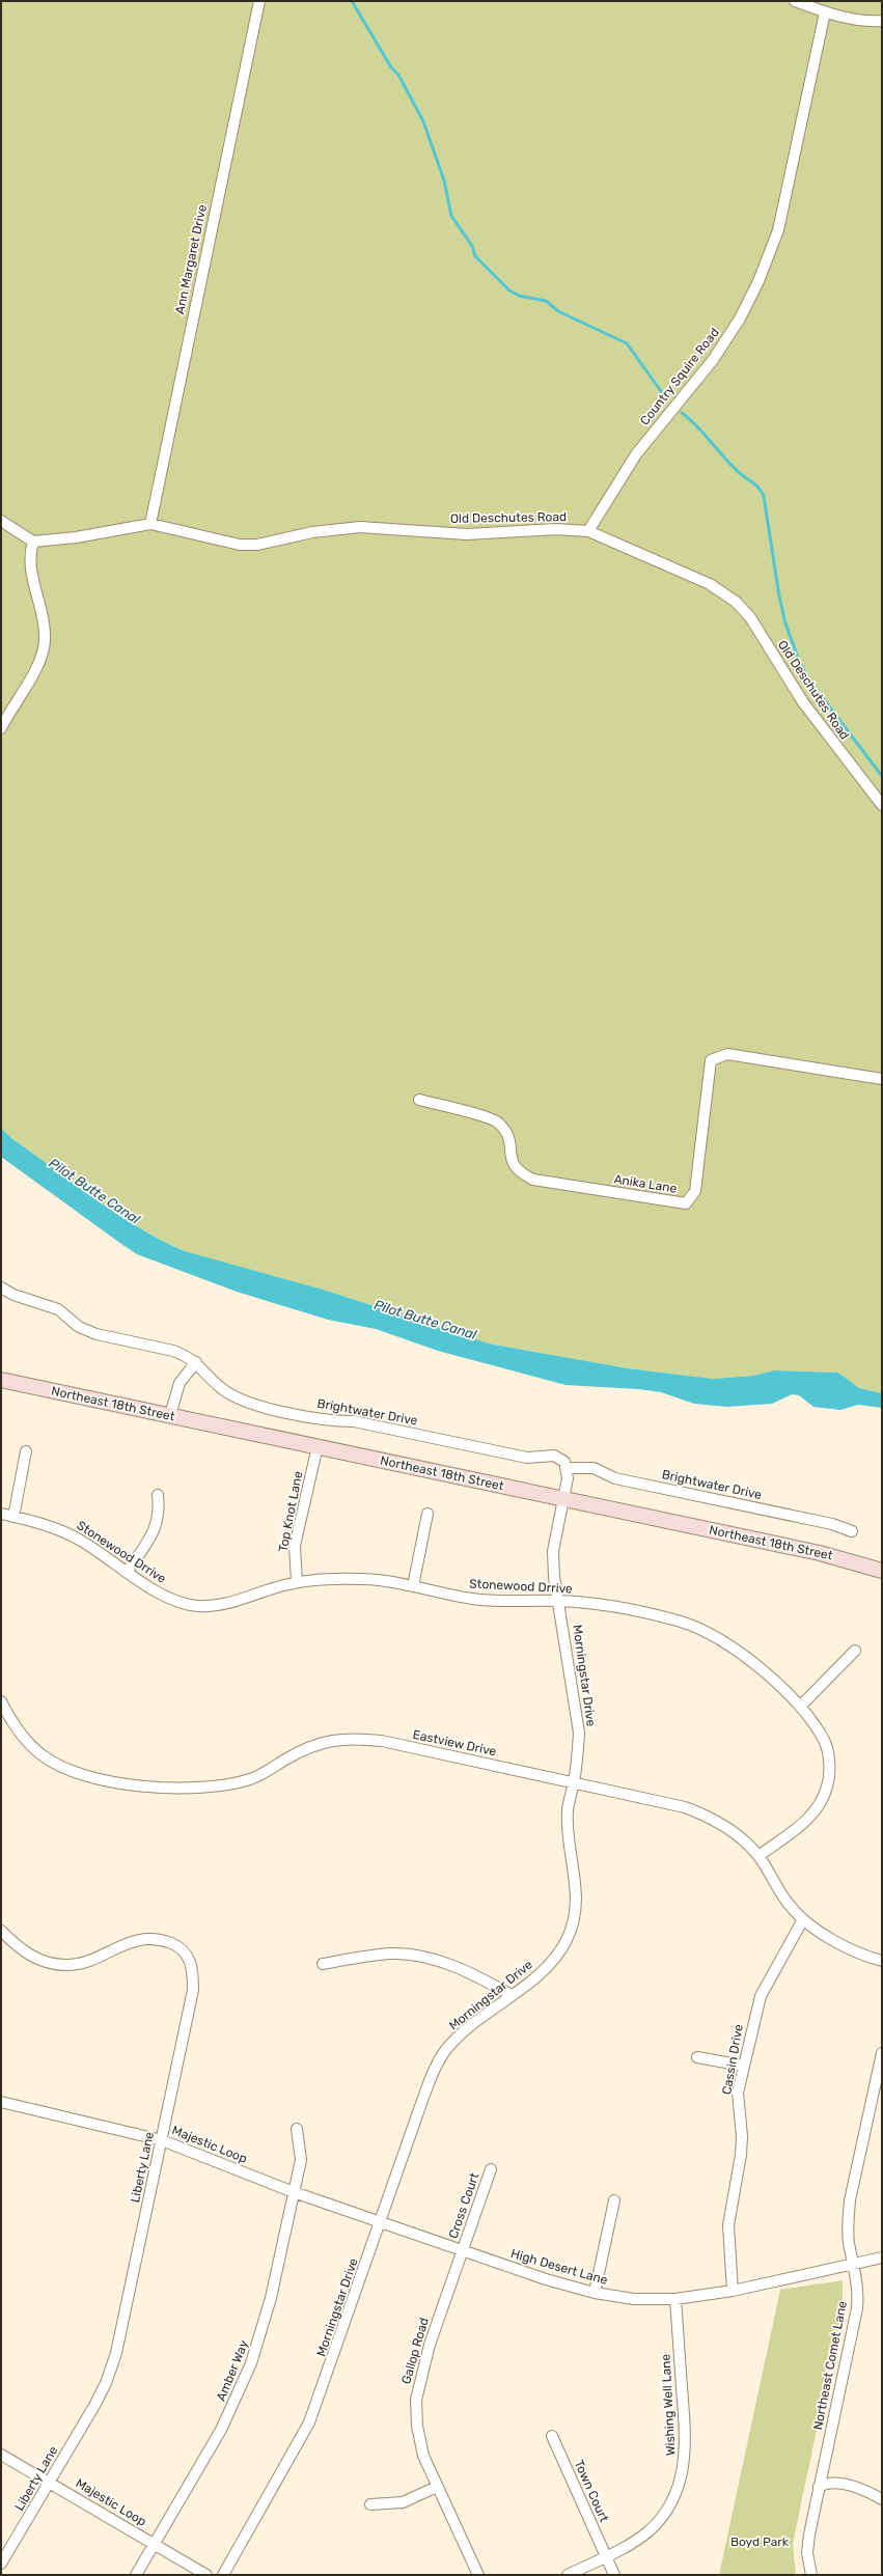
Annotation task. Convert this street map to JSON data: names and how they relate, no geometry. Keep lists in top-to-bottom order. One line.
{"streets":{"main road":["Northeast 18th Street"],"street":["Ann Margaret Drive","Country Squire Road","Old Deschutes Road","Anika Lane","Brightwater Drive","Top Knot Lane","Stonewood Drrive","Morningstar Drive","Eastview Drive","Cassin Drive","Majestic Loop","Liberty Lane","Cross Court","High Desert Lane","Gallop Road","Northeast Comet Lane","Amber Way","Wishing Well Lane","Town Court"]},"crossings":[["Ann Margaret Drive","Old Deschutes Road"],["Country Squire Road","Old Deschutes Road"],["Northeast 18th Street","Top Knot Lane"],["Northeast 18th Street","Morningstar Drive"],["Top Knot Lane","Stonewood Drrive"],["Stonewood Drrive","Morningstar Drive"],["Stonewood Drrive","Eastview Drive"],["Morningstar Drive","Eastview Drive"],["Morningstar Drive","Majestic Loop"],["Morningstar Drive","High Desert Lane"],["Eastview Drive","Cassin Drive"],["Cassin Drive","High Desert Lane"],["Majestic Loop","Liberty Lane"],["Majestic Loop","High Desert Lane"],["Majestic Loop","Amber Way"],["Cross Court","High Desert Lane"],["Cross Court","Gallop Road"],["High Desert Lane","Gallop Road"],["High Desert Lane","Northeast Comet Lane"],["High Desert Lane","Wishing Well Lane"],["Wishing Well Lane","Town Court"]],"water":["Pilot Butte Canal"],"parks":["Boyd Park"]}
